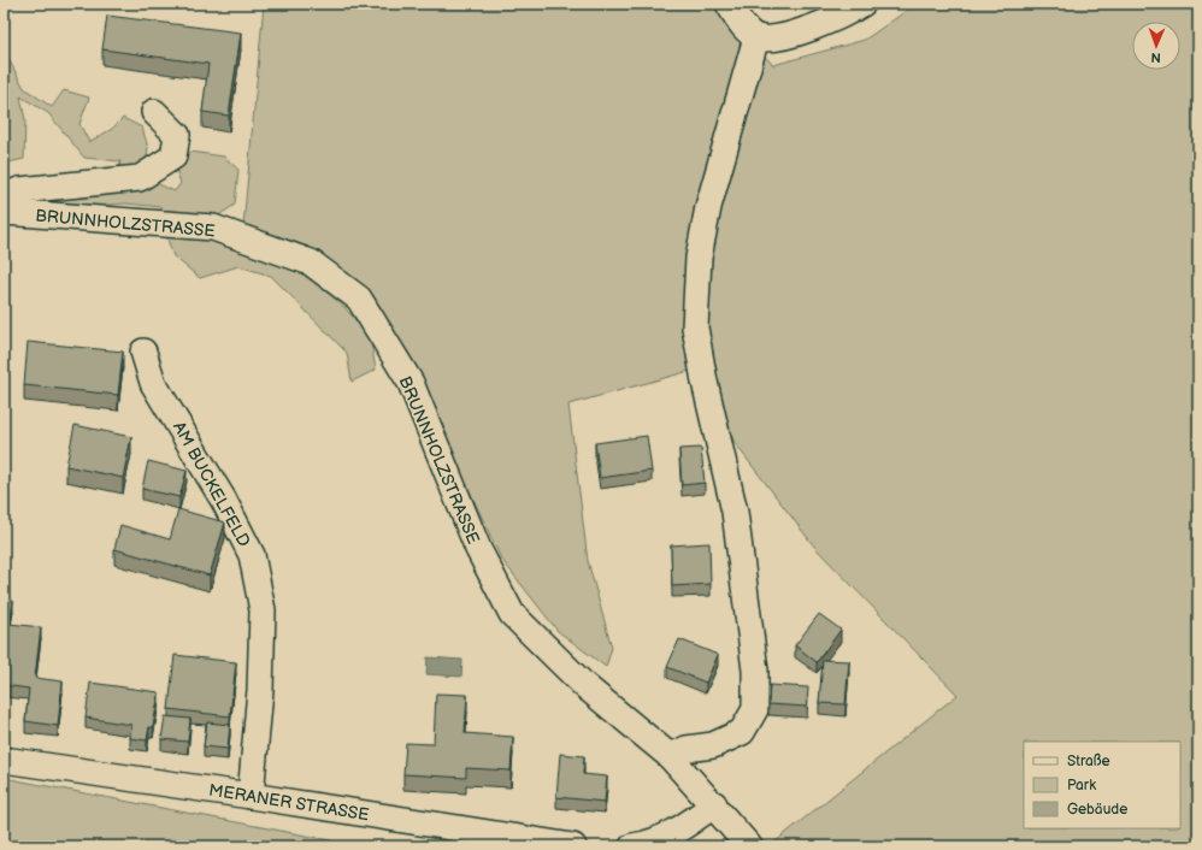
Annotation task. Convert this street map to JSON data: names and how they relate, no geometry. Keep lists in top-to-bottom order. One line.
{"streets":{"street":["BRUNNHOLZSTRASSE","AM BUCKELFELD","MERANER STRASSE"]},"crossings":[["AM BUCKELFELD","MERANER STRASSE"]],"legend":["Straße","Park","Gebäude"],"north":"bottom"}
